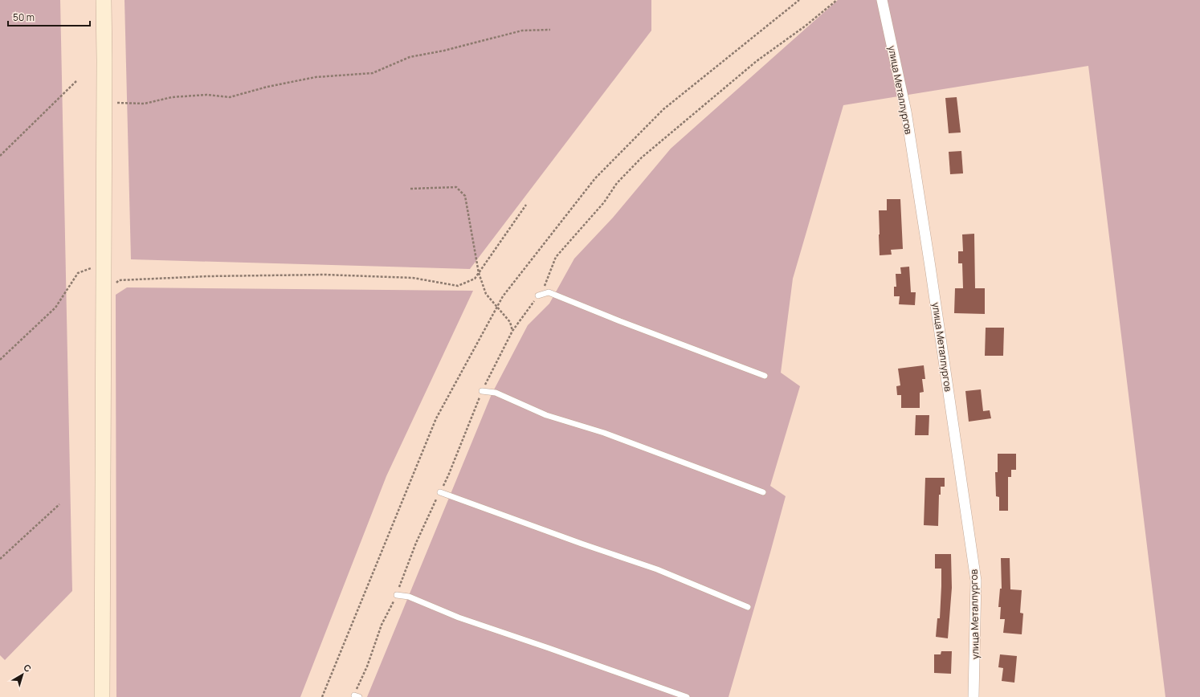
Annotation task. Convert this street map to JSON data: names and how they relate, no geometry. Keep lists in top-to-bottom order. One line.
{"streets":{"street":["улица Металлургов"]},"scale_bar":"50 m","north":"top right"}
